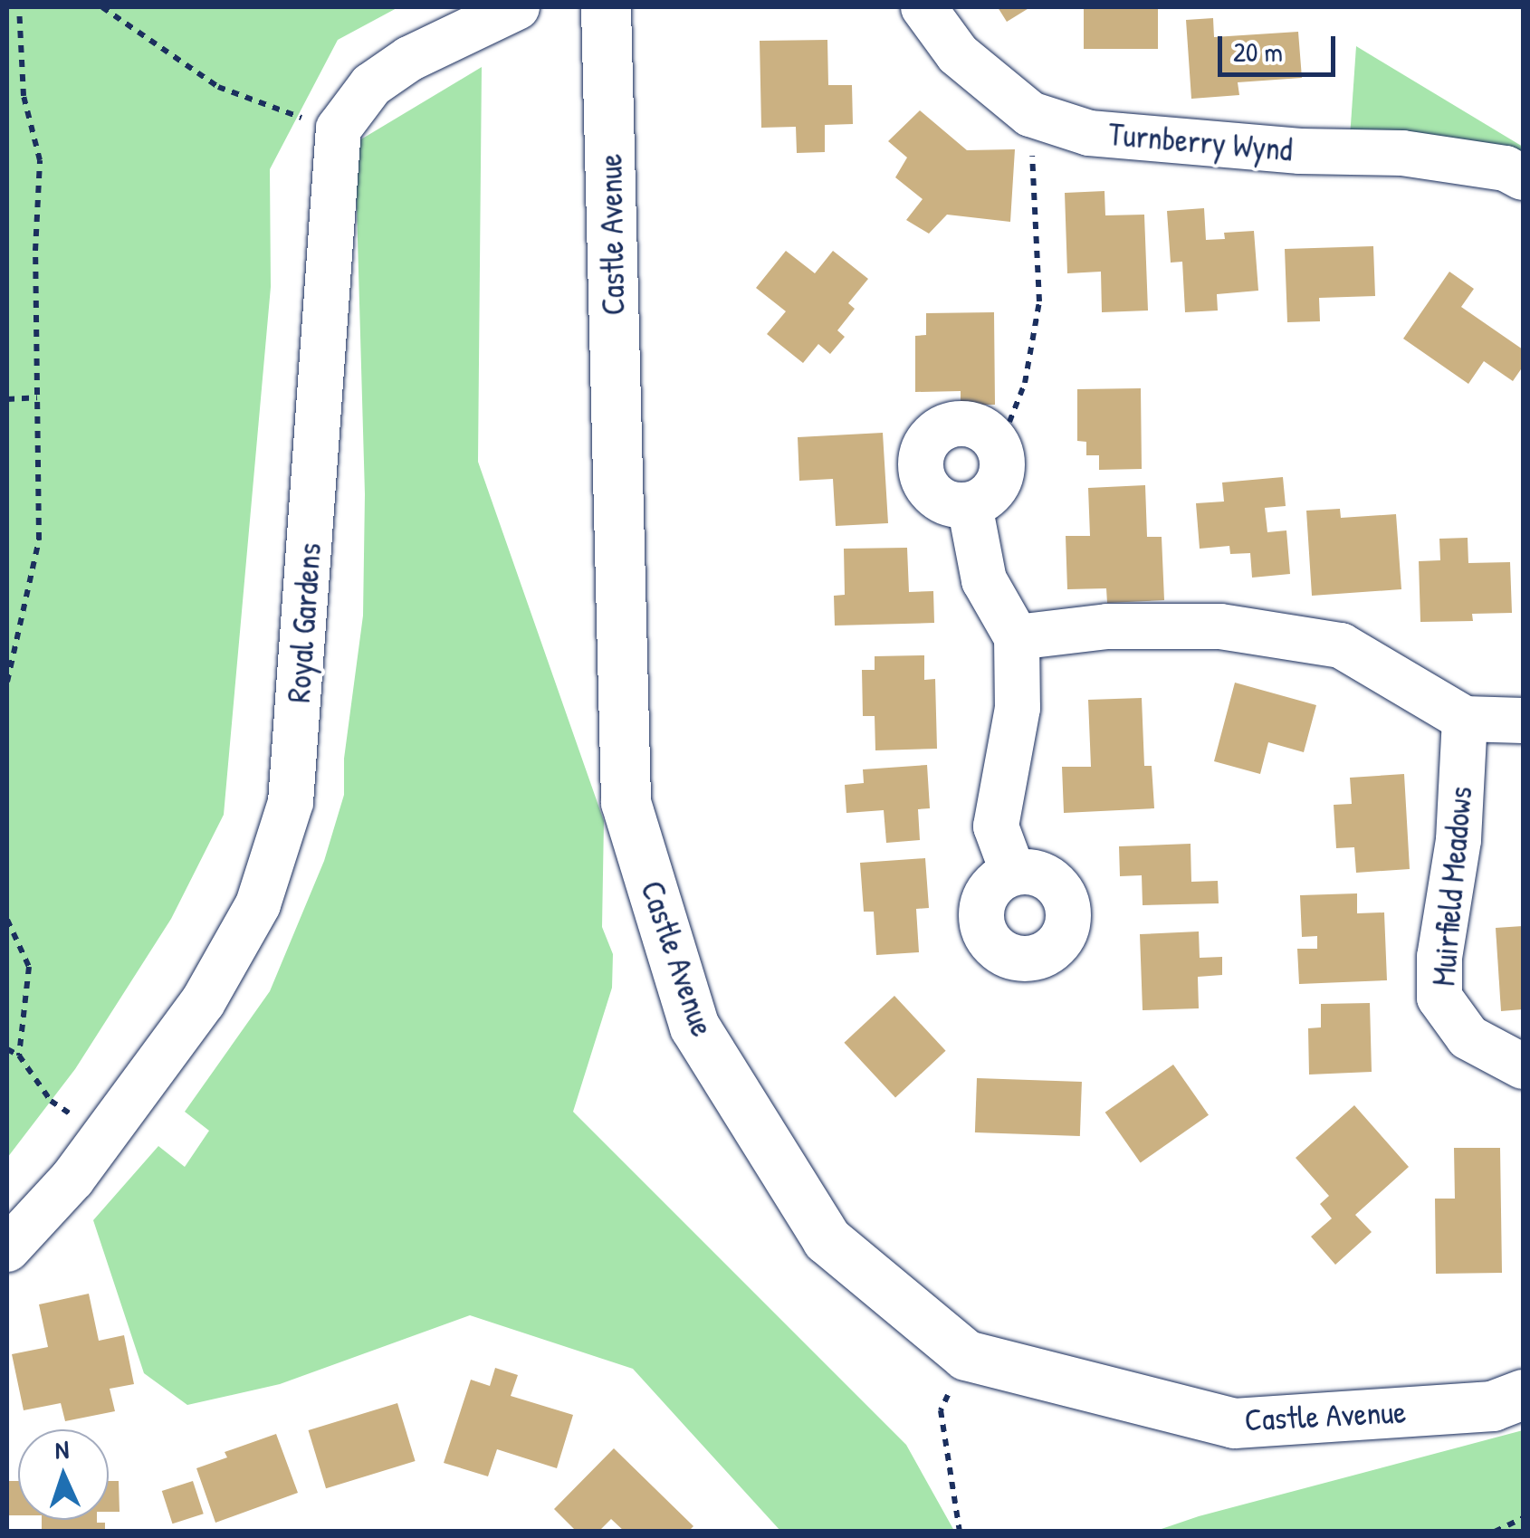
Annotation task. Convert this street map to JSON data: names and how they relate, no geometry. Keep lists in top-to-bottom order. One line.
{"streets":{"street":["Turnberry Wynd","Castle Avenue","Royal Gardens","Muirfield Meadows"]},"scale_bar":"20 m","north":"top"}
